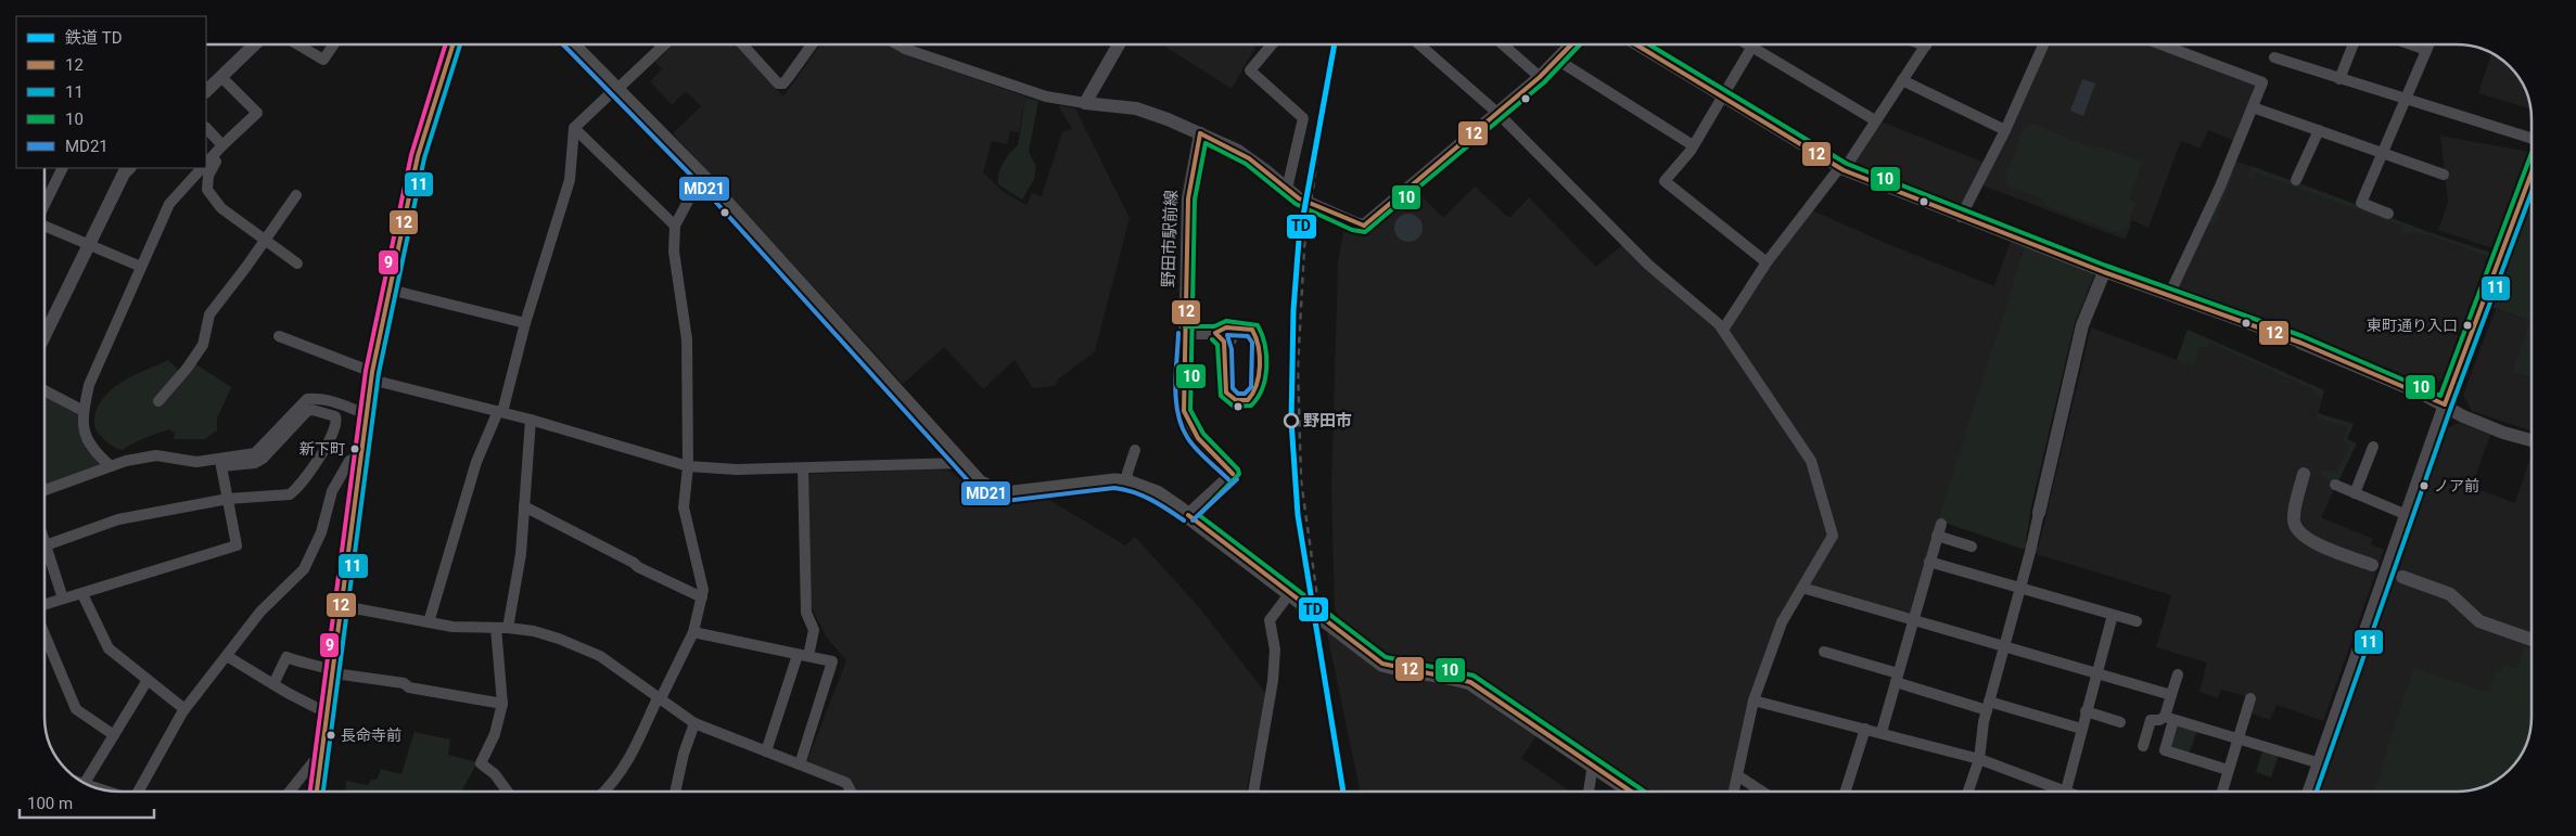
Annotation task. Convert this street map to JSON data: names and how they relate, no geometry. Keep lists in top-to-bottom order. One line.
{"streets":{"street":["野田市駅前線"]},"places":["東町通り入口","野田市","新下町","ノア前","長命寺前"],"lines":["rail line TD","transit line 12","transit line 11","transit line 10","transit line MD21","transit line 9"],"legend":["鉄道 TD","12","11","10","MD21"],"scale_bar":"100 m"}
